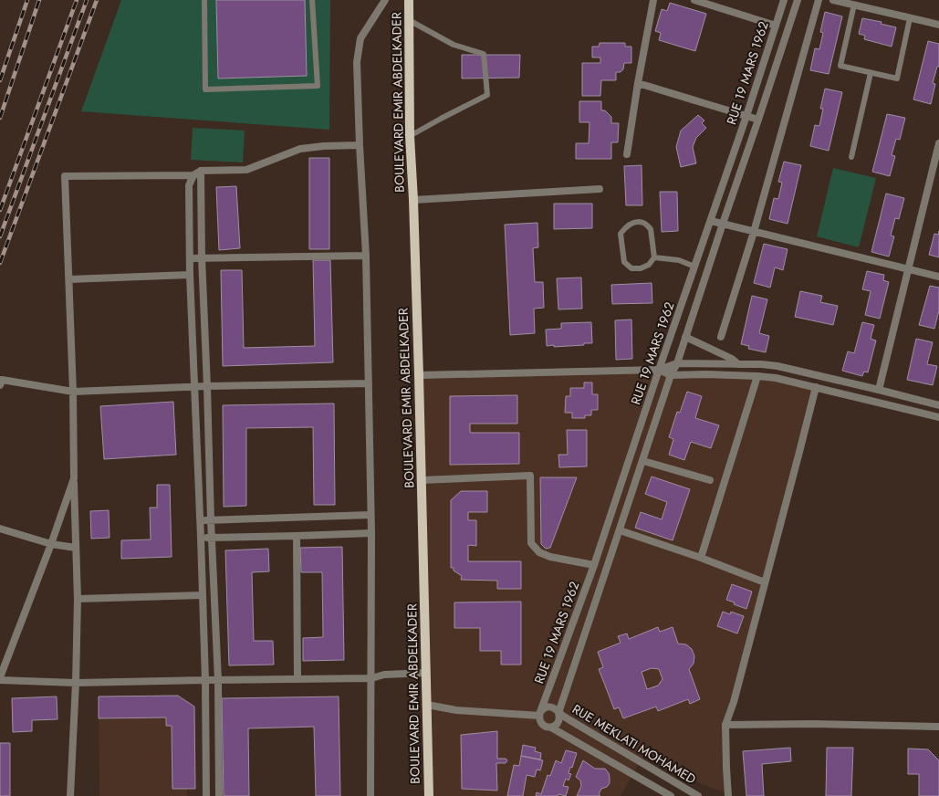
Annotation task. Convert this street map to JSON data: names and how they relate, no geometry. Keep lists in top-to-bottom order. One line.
{"streets":{"main road":["BOULEVARD EMIR ABDELKADER"],"street":["RUE 19 MARS 1962","RUE MEKLATI MOHAMED"]},"crossings":[["RUE 19 MARS 1962","RUE MEKLATI MOHAMED"]]}
